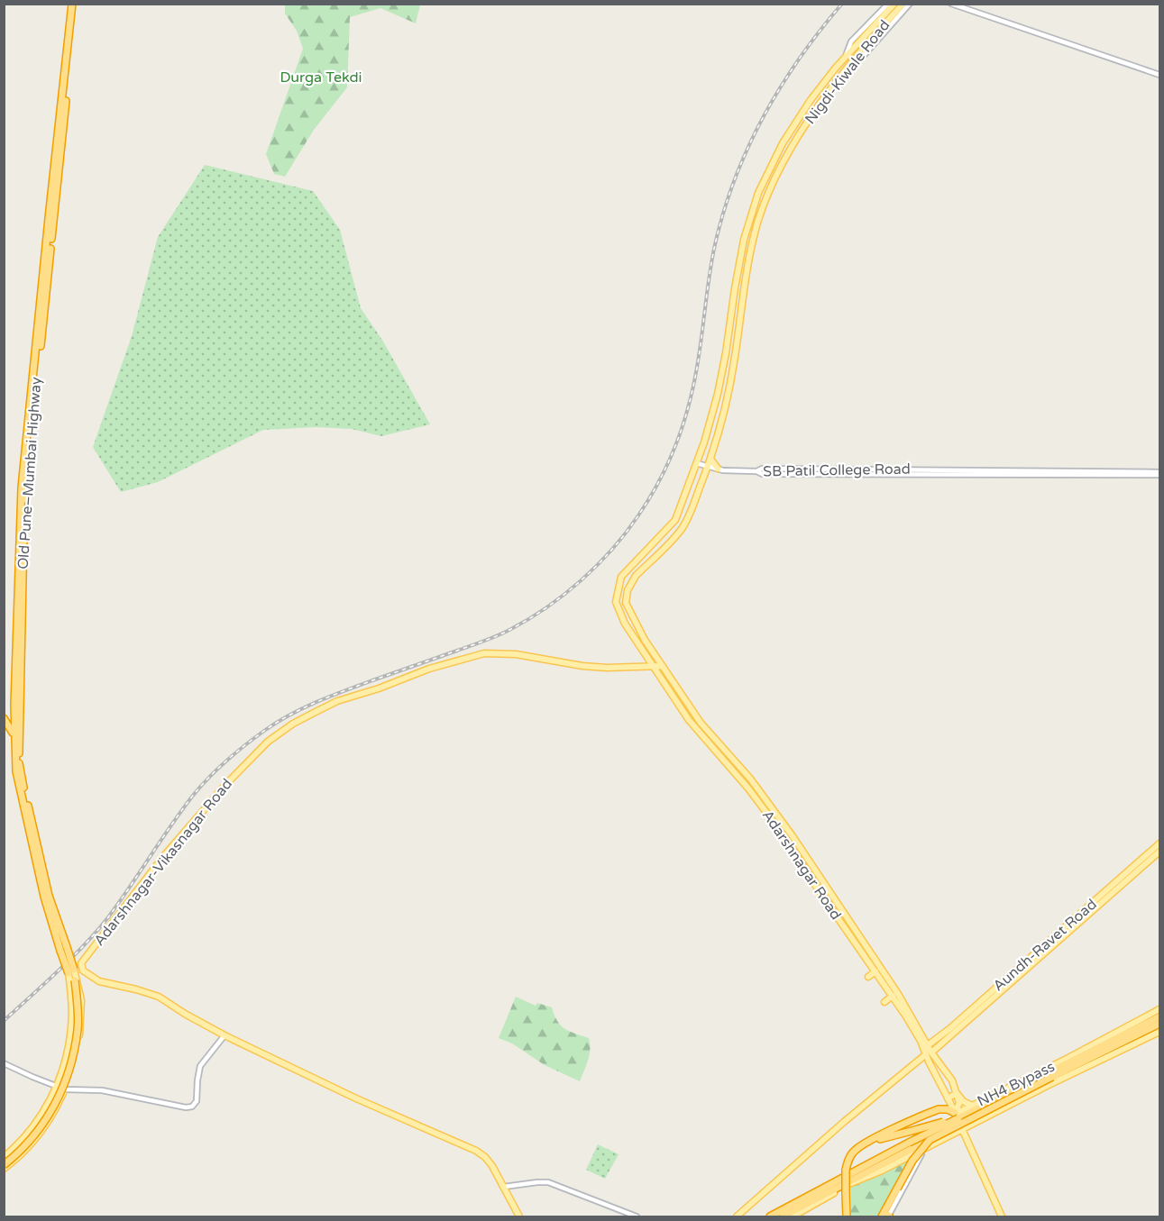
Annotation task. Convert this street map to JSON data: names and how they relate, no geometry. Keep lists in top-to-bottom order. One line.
{"streets":{"highway":["Old Pune–Mumbai Highway"],"main road":["Nigdi-Kiwale Road","Adarshnagar-Vikasnagar Road","Adarshnagar Road","Aundh-Ravet Road","NH4 Bypass"],"street":["SB Patil College Road"]},"crossings":[["Nigdi-Kiwale Road","SB Patil College Road"],["Nigdi-Kiwale Road","Adarshnagar-Vikasnagar Road"],["Nigdi-Kiwale Road","Adarshnagar Road"],["SB Patil College Road","Adarshnagar Road"],["Adarshnagar-Vikasnagar Road","Adarshnagar Road"],["Adarshnagar Road","Aundh-Ravet Road"],["Adarshnagar Road","NH4 Bypass"],["Aundh-Ravet Road","NH4 Bypass"]],"parks":["Durga Tekdi"]}
